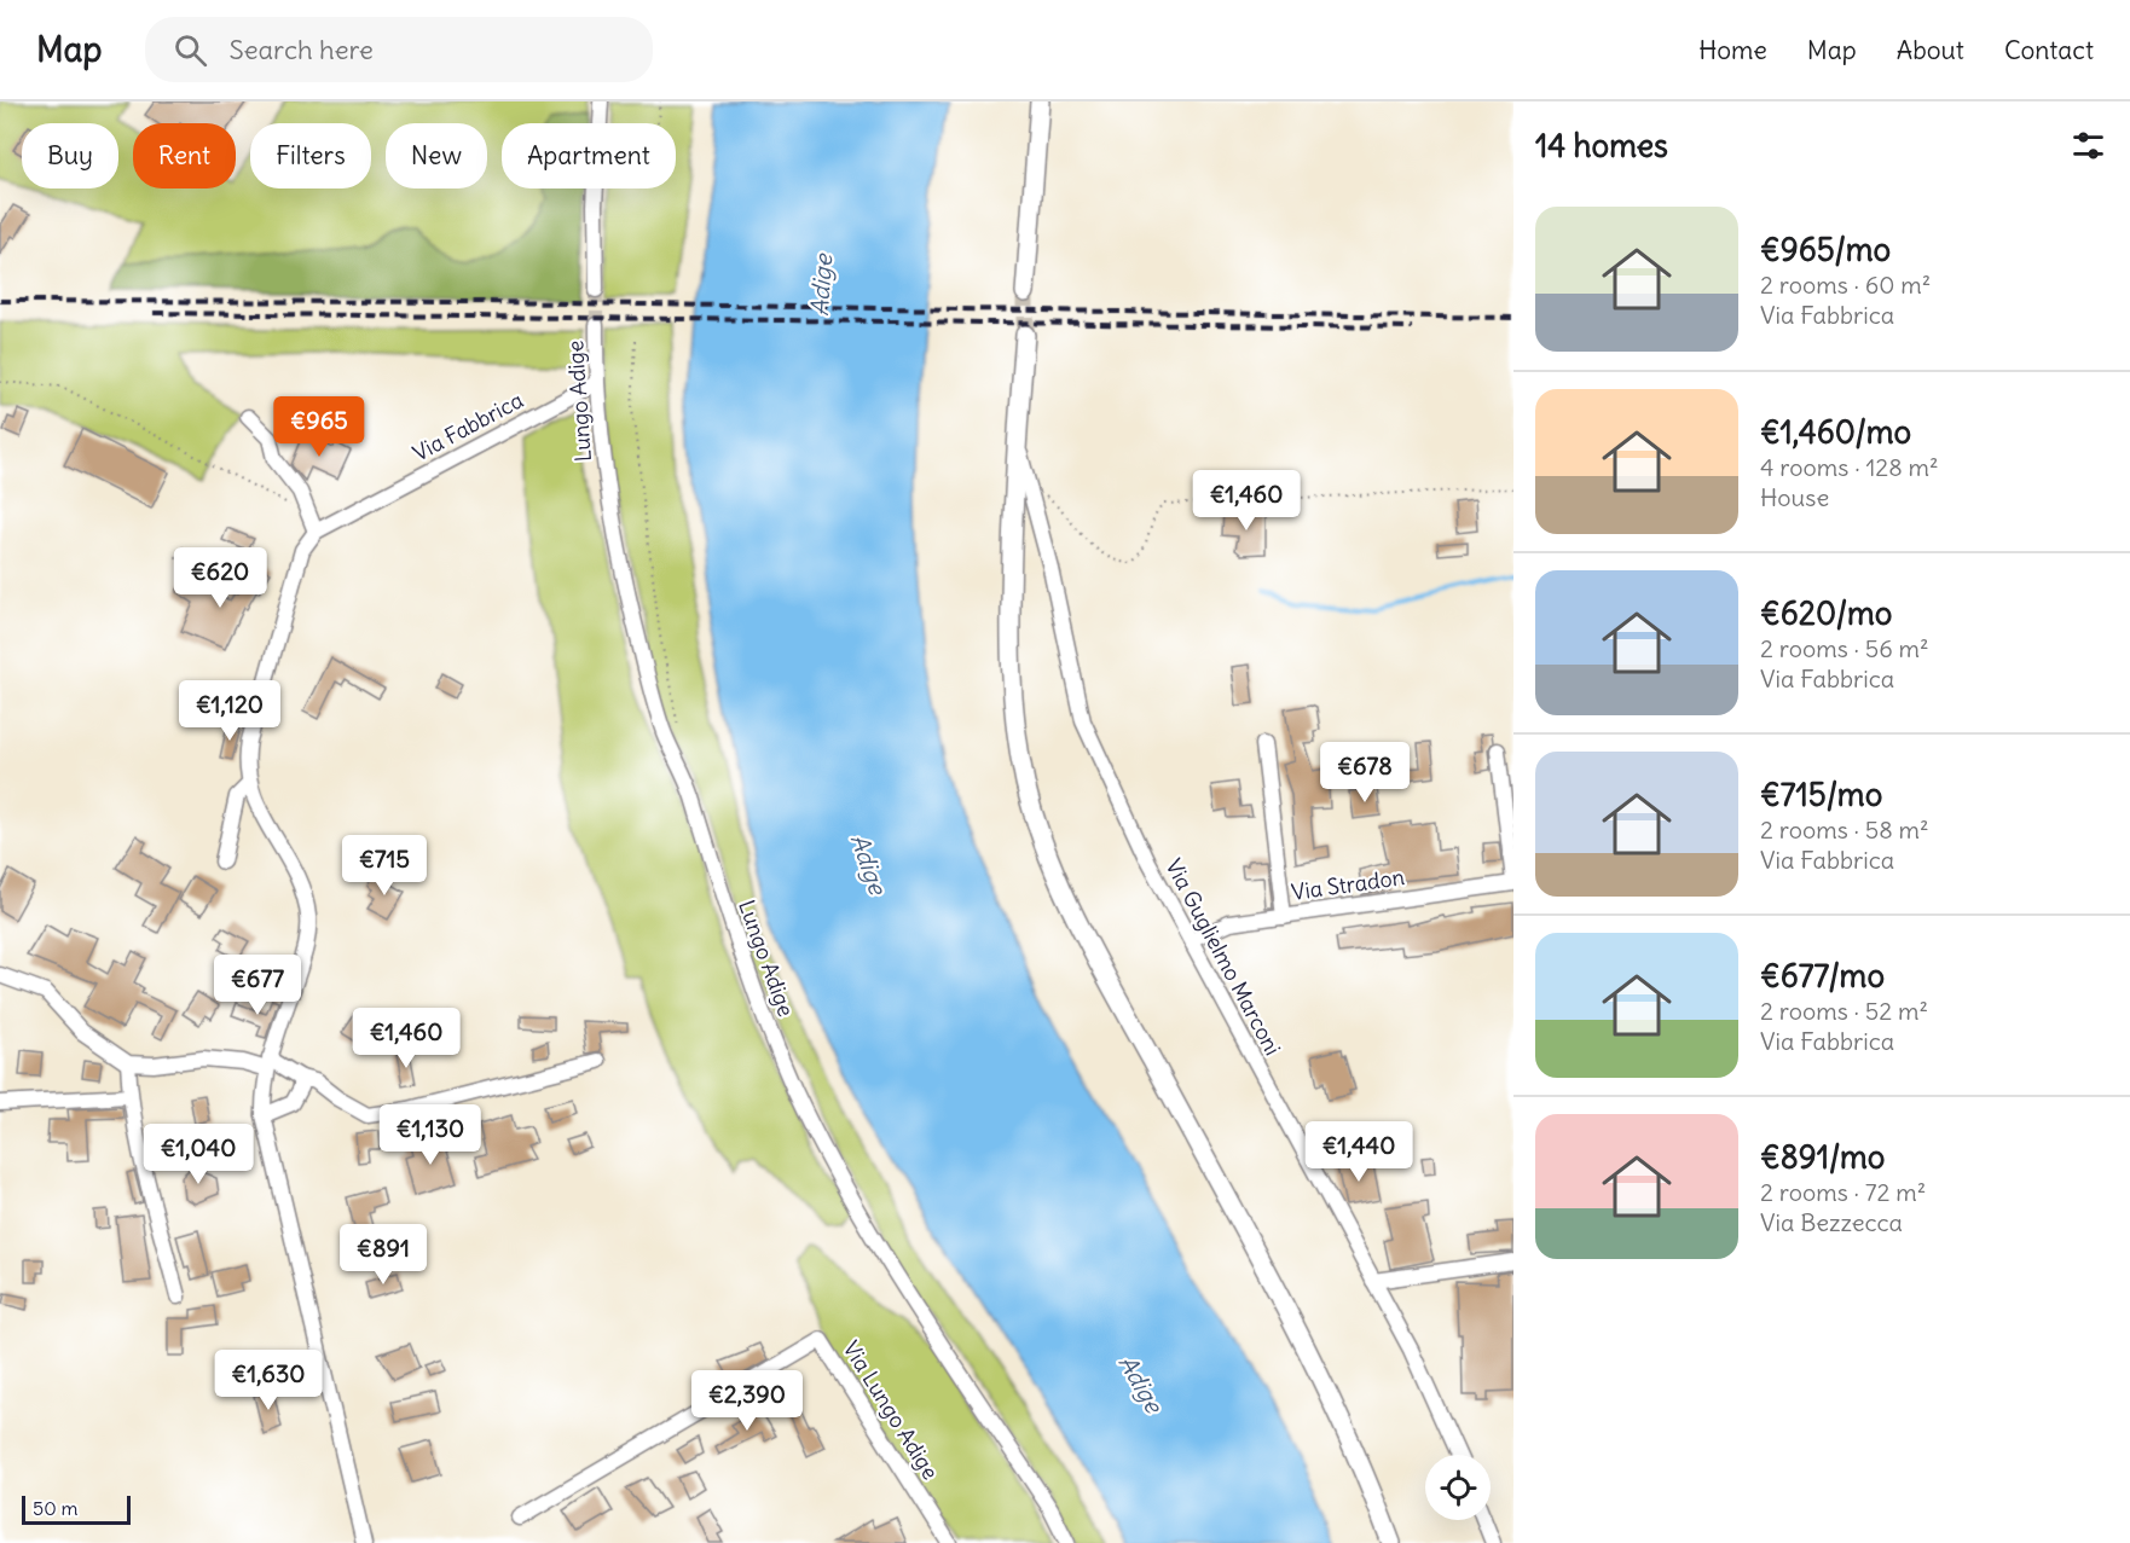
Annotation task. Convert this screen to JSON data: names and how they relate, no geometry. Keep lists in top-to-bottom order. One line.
{"streets":{"street":["Lungo Adige","Via Fabbrica","Via Stradon","Via Guglielmo Marconi","Via Lungo Adige"]},"crossings":[["Lungo Adige","Via Fabbrica"],["Via Stradon","Via Guglielmo Marconi"]],"water":["Adige"],"scale_bar":"50 m","page":{"header":"Map","search":"Search here","nav":["Home","Map","About","Contact"],"heading":"14 homes","chip":["Buy","Rent","Filters","New","Apartment"],"list":[{"name":"€965/mo","note":"2 rooms · 60 m² · Via Fabbrica"},{"name":"€1,460/mo","note":"4 rooms · 128 m² · House"},{"name":"€620/mo","note":"2 rooms · 56 m² · Via Fabbrica"},{"name":"€715/mo","note":"2 rooms · 58 m² · Via Fabbrica"},{"name":"€677/mo","note":"2 rooms · 52 m² · Via Fabbrica"},{"name":"€891/mo","note":"2 rooms · 72 m² · Via Bezzecca"}],"price":["€965","€1,460","€620","€1,120","€678","€715","€677","€1,460","€1,130","€1,440","€1,040","€891","€1,630","€2,390"],"scale":"50 m"}}
